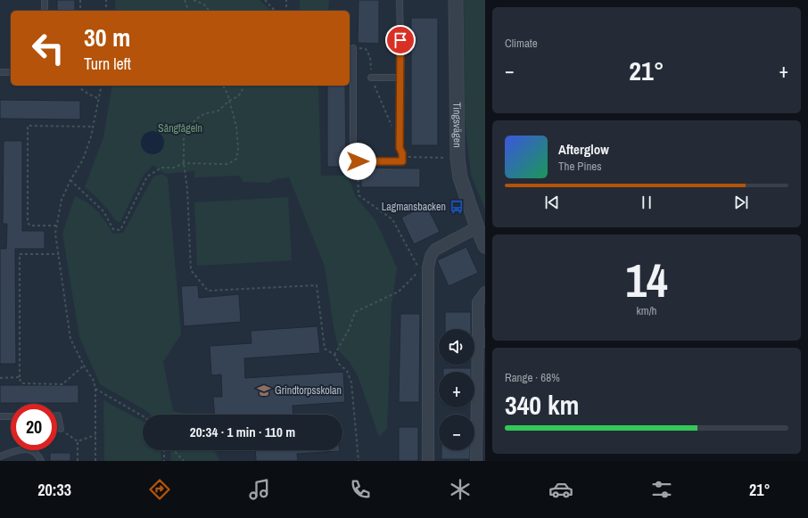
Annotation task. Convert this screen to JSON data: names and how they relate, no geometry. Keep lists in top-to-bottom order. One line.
{"streets":{"street":["Tingsvägen"]},"parks":["Sångfågeln"],"places":{"bus stop":["Lagmansbacken"],"school or university":["Grindtorpsskolan"]},"page":{"tile":["Climate",["14","km/h"],["Range · 68%","340 km"]],"turn":["30 m","Turn left"],"heat":["−","21°","+"],"song":["Afterglow","The Pines"],"map_buttons":["+","−"],"limit":"20","trip":"20:34 · 1 min · 110 m","tabs":["20:33","21°"]}}
